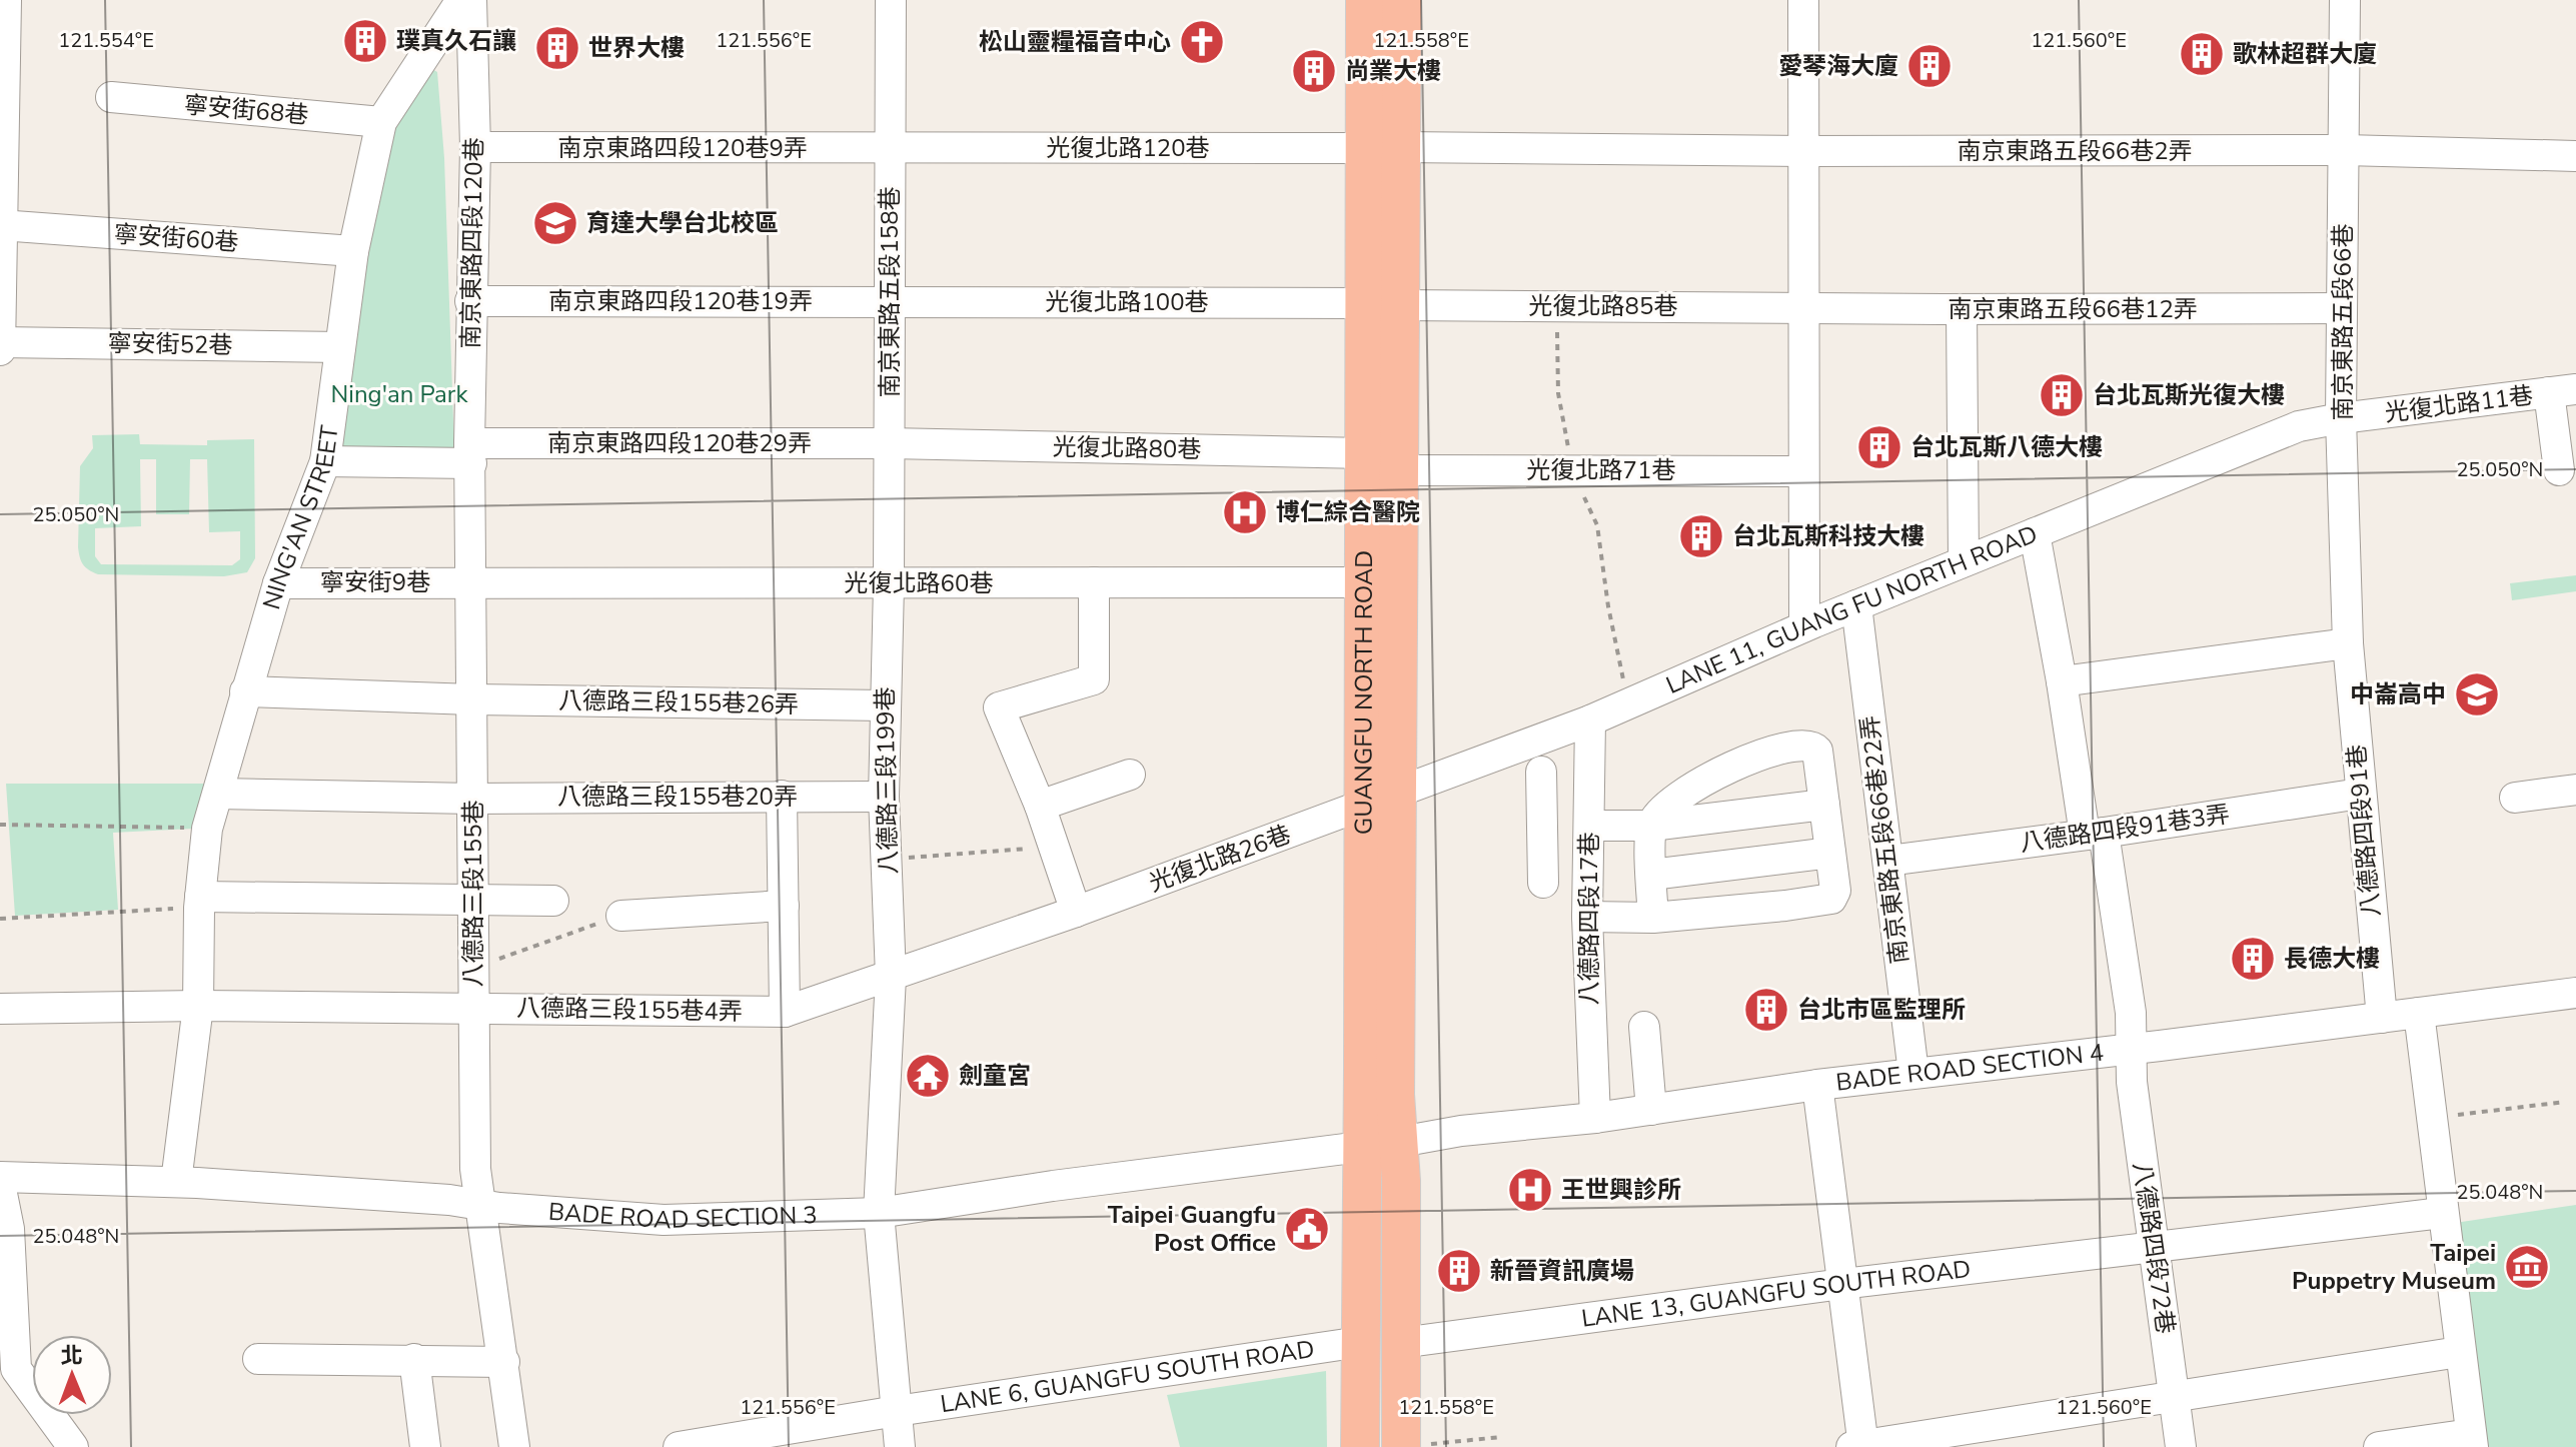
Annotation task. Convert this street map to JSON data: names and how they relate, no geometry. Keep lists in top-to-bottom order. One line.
{"streets":{"main road":["GUANGFU NORTH ROAD"],"street":["寧安街68巷","南京東路四段120巷9弄","光復北路120巷","南京東路五段66巷2弄","寧安街60巷","南京東路四段120巷","南京東路五段158巷","南京東路四段120巷19弄","光復北路100巷","光復北路85巷","南京東路五段66巷12弄","南京東路五段66巷","寧安街52巷","光復北路11巷","南京東路四段120巷29弄","光復北路80巷","光復北路71巷","NING'AN STREET","寧安街9巷","光復北路60巷","LANE 11, GUANG FU NORTH ROAD","八德路三段155巷26弄","八德路三段199巷","八德路三段155巷20弄","八德路四段91巷3弄","八德路四段91巷","南京東路五段66巷22弄","光復北路26巷","八德路三段155巷","八德路四段17巷","八德路三段155巷4弄","BADE ROAD SECTION 4","BADE ROAD SECTION 3","八德路四段72巷","LANE 13, GUANGFU SOUTH ROAD","LANE 6, GUANGFU SOUTH ROAD"]},"crossings":[["寧安街68巷","NING'AN STREET"],["南京東路四段120巷9弄","光復北路120巷"],["南京東路四段120巷9弄","南京東路四段120巷"],["南京東路四段120巷9弄","南京東路五段158巷"],["光復北路120巷","南京東路五段66巷2弄"],["光復北路120巷","南京東路五段158巷"],["光復北路120巷","GUANGFU NORTH ROAD"],["南京東路五段66巷2弄","南京東路五段66巷"],["寧安街60巷","NING'AN STREET"],["南京東路四段120巷","南京東路四段120巷19弄"],["南京東路四段120巷","南京東路四段120巷29弄"],["南京東路四段120巷","寧安街9巷"],["南京東路四段120巷","光復北路60巷"],["南京東路四段120巷","八德路三段155巷"],["南京東路五段158巷","南京東路四段120巷19弄"],["南京東路五段158巷","光復北路100巷"],["南京東路五段158巷","南京東路四段120巷29弄"],["南京東路五段158巷","光復北路80巷"],["南京東路五段158巷","光復北路60巷"],["南京東路五段158巷","八德路三段199巷"],["南京東路四段120巷19弄","光復北路100巷"],["光復北路100巷","光復北路85巷"],["光復北路100巷","GUANGFU NORTH ROAD"],["光復北路85巷","南京東路五段66巷12弄"],["光復北路85巷","GUANGFU NORTH ROAD"],["南京東路五段66巷12弄","南京東路五段66巷"],["南京東路五段66巷","光復北路11巷"],["南京東路五段66巷","LANE 11, GUANG FU NORTH ROAD"],["南京東路五段66巷","八德路四段91巷"],["寧安街52巷","NING'AN STREET"],["光復北路11巷","LANE 11, GUANG FU NORTH ROAD"],["南京東路四段120巷29弄","光復北路80巷"],["南京東路四段120巷29弄","NING'AN STREET"],["光復北路80巷","GUANGFU NORTH ROAD"],["光復北路71巷","GUANGFU NORTH ROAD"],["NING'AN STREET","寧安街9巷"],["NING'AN STREET","八德路三段155巷26弄"],["NING'AN STREET","八德路三段155巷20弄"],["NING'AN STREET","八德路三段155巷4弄"],["NING'AN STREET","BADE ROAD SECTION 3"],["寧安街9巷","光復北路60巷"],["寧安街9巷","八德路三段155巷"],["光復北路60巷","GUANGFU NORTH ROAD"],["光復北路60巷","八德路三段199巷"],["光復北路60巷","八德路三段155巷"],["LANE 11, GUANG FU NORTH ROAD","GUANGFU NORTH ROAD"],["LANE 11, GUANG FU NORTH ROAD","南京東路五段66巷22弄"],["LANE 11, GUANG FU NORTH ROAD","光復北路26巷"],["LANE 11, GUANG FU NORTH ROAD","八德路四段17巷"],["GUANGFU NORTH ROAD","光復北路26巷"],["GUANGFU NORTH ROAD","BADE ROAD SECTION 4"],["GUANGFU NORTH ROAD","BADE ROAD SECTION 3"],["GUANGFU NORTH ROAD","LANE 13, GUANGFU SOUTH ROAD"],["GUANGFU NORTH ROAD","LANE 6, GUANGFU SOUTH ROAD"],["八德路三段155巷26弄","八德路三段199巷"],["八德路三段155巷26弄","八德路三段155巷"],["八德路三段199巷","八德路三段155巷20弄"],["八德路三段199巷","光復北路26巷"],["八德路三段199巷","八德路三段155巷4弄"],["八德路三段199巷","BADE ROAD SECTION 3"],["八德路三段199巷","LANE 6, GUANGFU SOUTH ROAD"],["八德路三段155巷20弄","八德路三段155巷"],["八德路四段91巷3弄","八德路四段91巷"],["八德路四段91巷3弄","南京東路五段66巷22弄"],["八德路四段91巷3弄","八德路四段72巷"],["八德路四段91巷","BADE ROAD SECTION 4"],["南京東路五段66巷22弄","BADE ROAD SECTION 4"],["光復北路26巷","八德路三段155巷4弄"],["八德路三段155巷","八德路三段155巷4弄"],["八德路三段155巷","BADE ROAD SECTION 3"],["八德路四段17巷","BADE ROAD SECTION 4"],["BADE ROAD SECTION 4","BADE ROAD SECTION 3"],["BADE ROAD SECTION 4","八德路四段72巷"],["八德路四段72巷","LANE 13, GUANGFU SOUTH ROAD"]],"parks":["Ning'an Park"],"places":{"building":["璞真久石讓","世界大樓","歌林超群大廈","愛琴海大廈","尚業大樓","台北瓦斯光復大樓","台北瓦斯八德大樓","台北瓦斯科技大樓","長德大樓","台北市區監理所","新晉資訊廣場"],"church":["松山靈糧福音中心"],"school or university":["育達大學台北校區","中崙高中"],"hospital":["博仁綜合醫院","王世興診所"],"temple":["劍童宮"],"public building":["Taipei Guangfu Post Office"],"museum":["Taipei Puppetry Museum"]},"north":"top","coordinates":["121.554°E","121.556°E","121.558°E","121.560°E","25.050°N","25.048°N"]}
